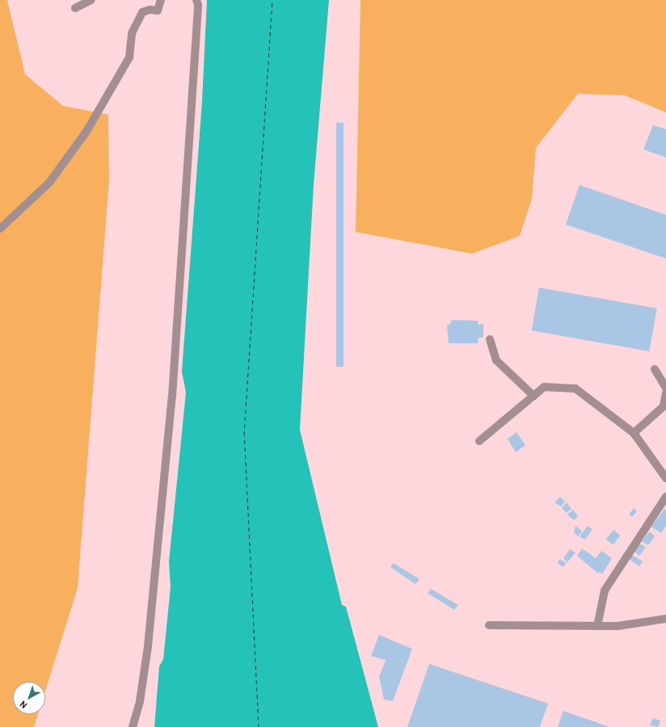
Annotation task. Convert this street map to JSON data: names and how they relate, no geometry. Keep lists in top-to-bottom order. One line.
{"north":"bottom left"}
